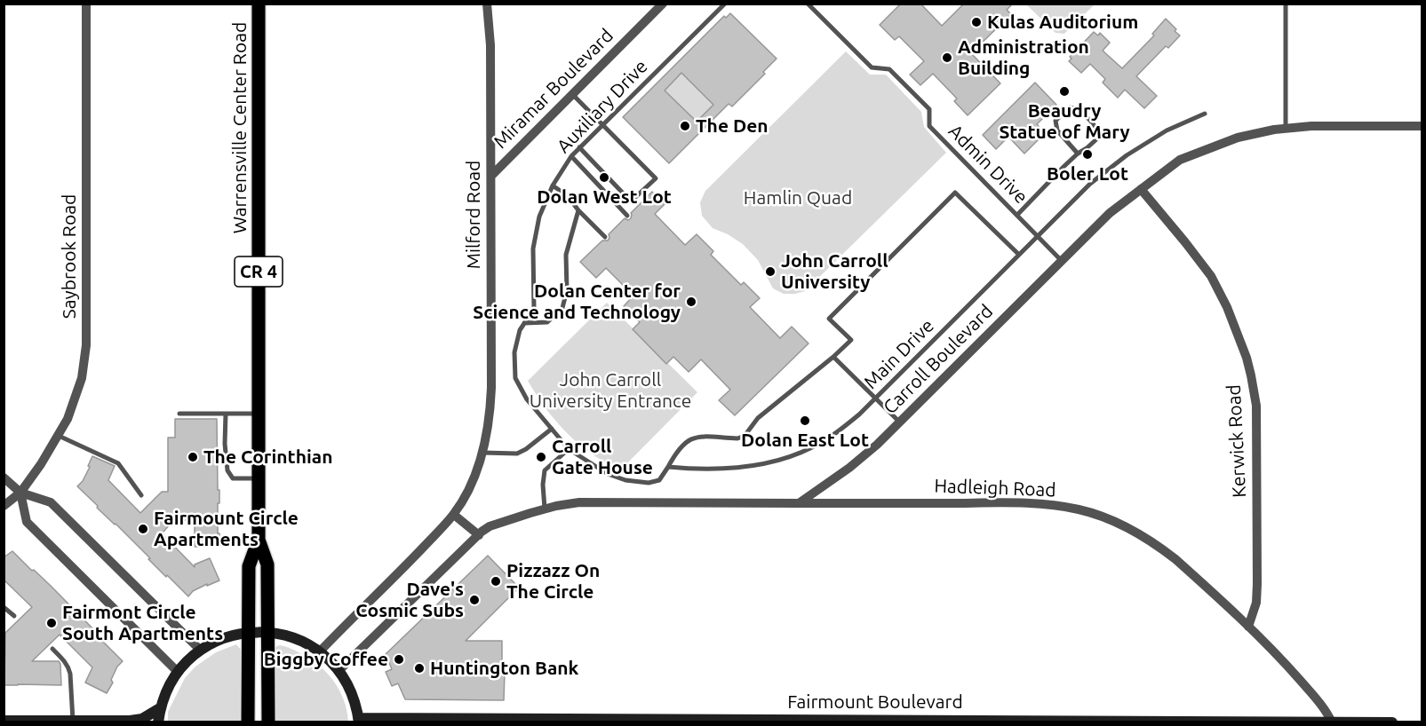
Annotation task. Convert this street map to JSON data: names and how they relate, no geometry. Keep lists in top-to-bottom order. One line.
{"streets":{"main road":["Warrensville Center Road","CR 4","Fairmount Boulevard"],"street":["Miramar Boulevard","Milford Road","Saybrook Road","Carroll Boulevard","Kerwick Road","Hadleigh Road"],"lane":["Auxiliary Drive","Admin Drive","Main Drive"]},"crossings":[["Miramar Boulevard","Milford Road"],["Admin Drive","Main Drive"],["Admin Drive","Carroll Boulevard"],["Carroll Boulevard","Kerwick Road"],["Carroll Boulevard","Hadleigh Road"],["Kerwick Road","Hadleigh Road"],["Hadleigh Road","Fairmount Boulevard"]],"parks":["Hamlin Quad","John Carroll University Entrance"],"places":["Kulas Auditorium","Administration Building","Beaudry Statue of Mary","The Den","Boler Lot","Dolan West Lot","John Carroll University","Dolan Center for Science and Technology","Dolan East Lot","The Corinthian","Carroll Gate House","Fairmount Circle Apartments","Pizzazz On The Circle","Dave's Cosmic Subs","Fairmont Circle South Apartments","Biggby Coffee","Huntington Bank"]}
